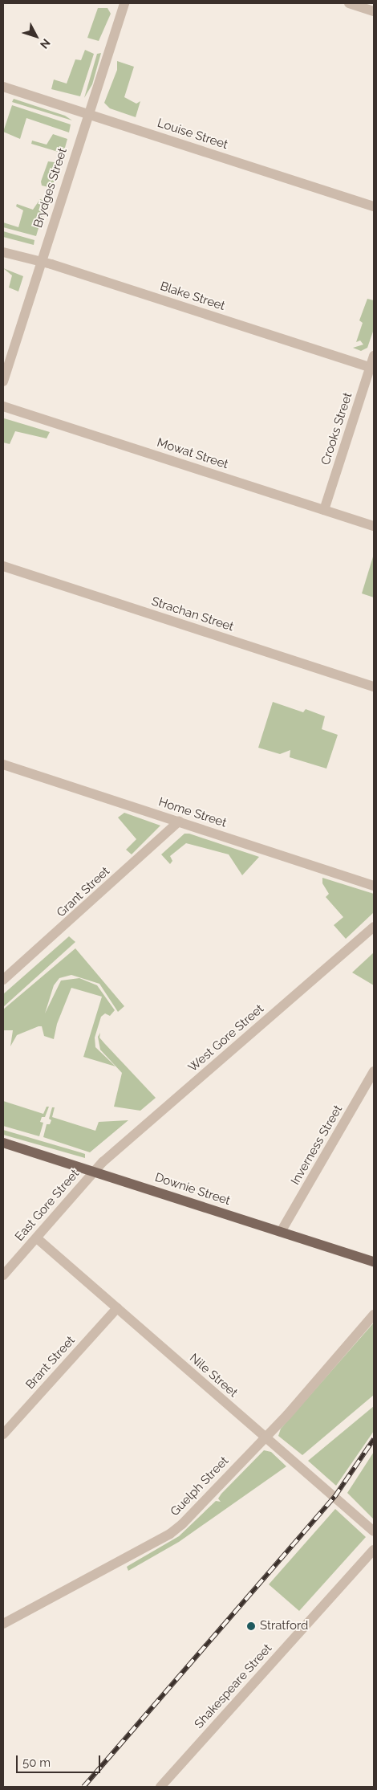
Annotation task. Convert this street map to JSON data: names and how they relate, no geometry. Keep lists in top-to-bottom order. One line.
{"streets":{"main road":["Downie Street"],"street":["Louise Street","Brydges Street","Blake Street","Crooks Street","Mowat Street","Strachan Street","Home Street","Grant Street","West Gore Street","Inverness Street","East Gore Street","Brant Street","Nile Street","Guelph Street","Shakespeare Street"]},"crossings":[["Louise Street","Brydges Street"],["Brydges Street","Blake Street"],["Blake Street","Crooks Street"],["Crooks Street","Mowat Street"],["Home Street","Grant Street"],["West Gore Street","Downie Street"],["West Gore Street","East Gore Street"],["Inverness Street","Downie Street"],["Downie Street","East Gore Street"],["East Gore Street","Nile Street"],["Brant Street","Nile Street"],["Nile Street","Guelph Street"]],"places":["Stratford"],"scale_bar":"50 m","north":"bottom right"}
